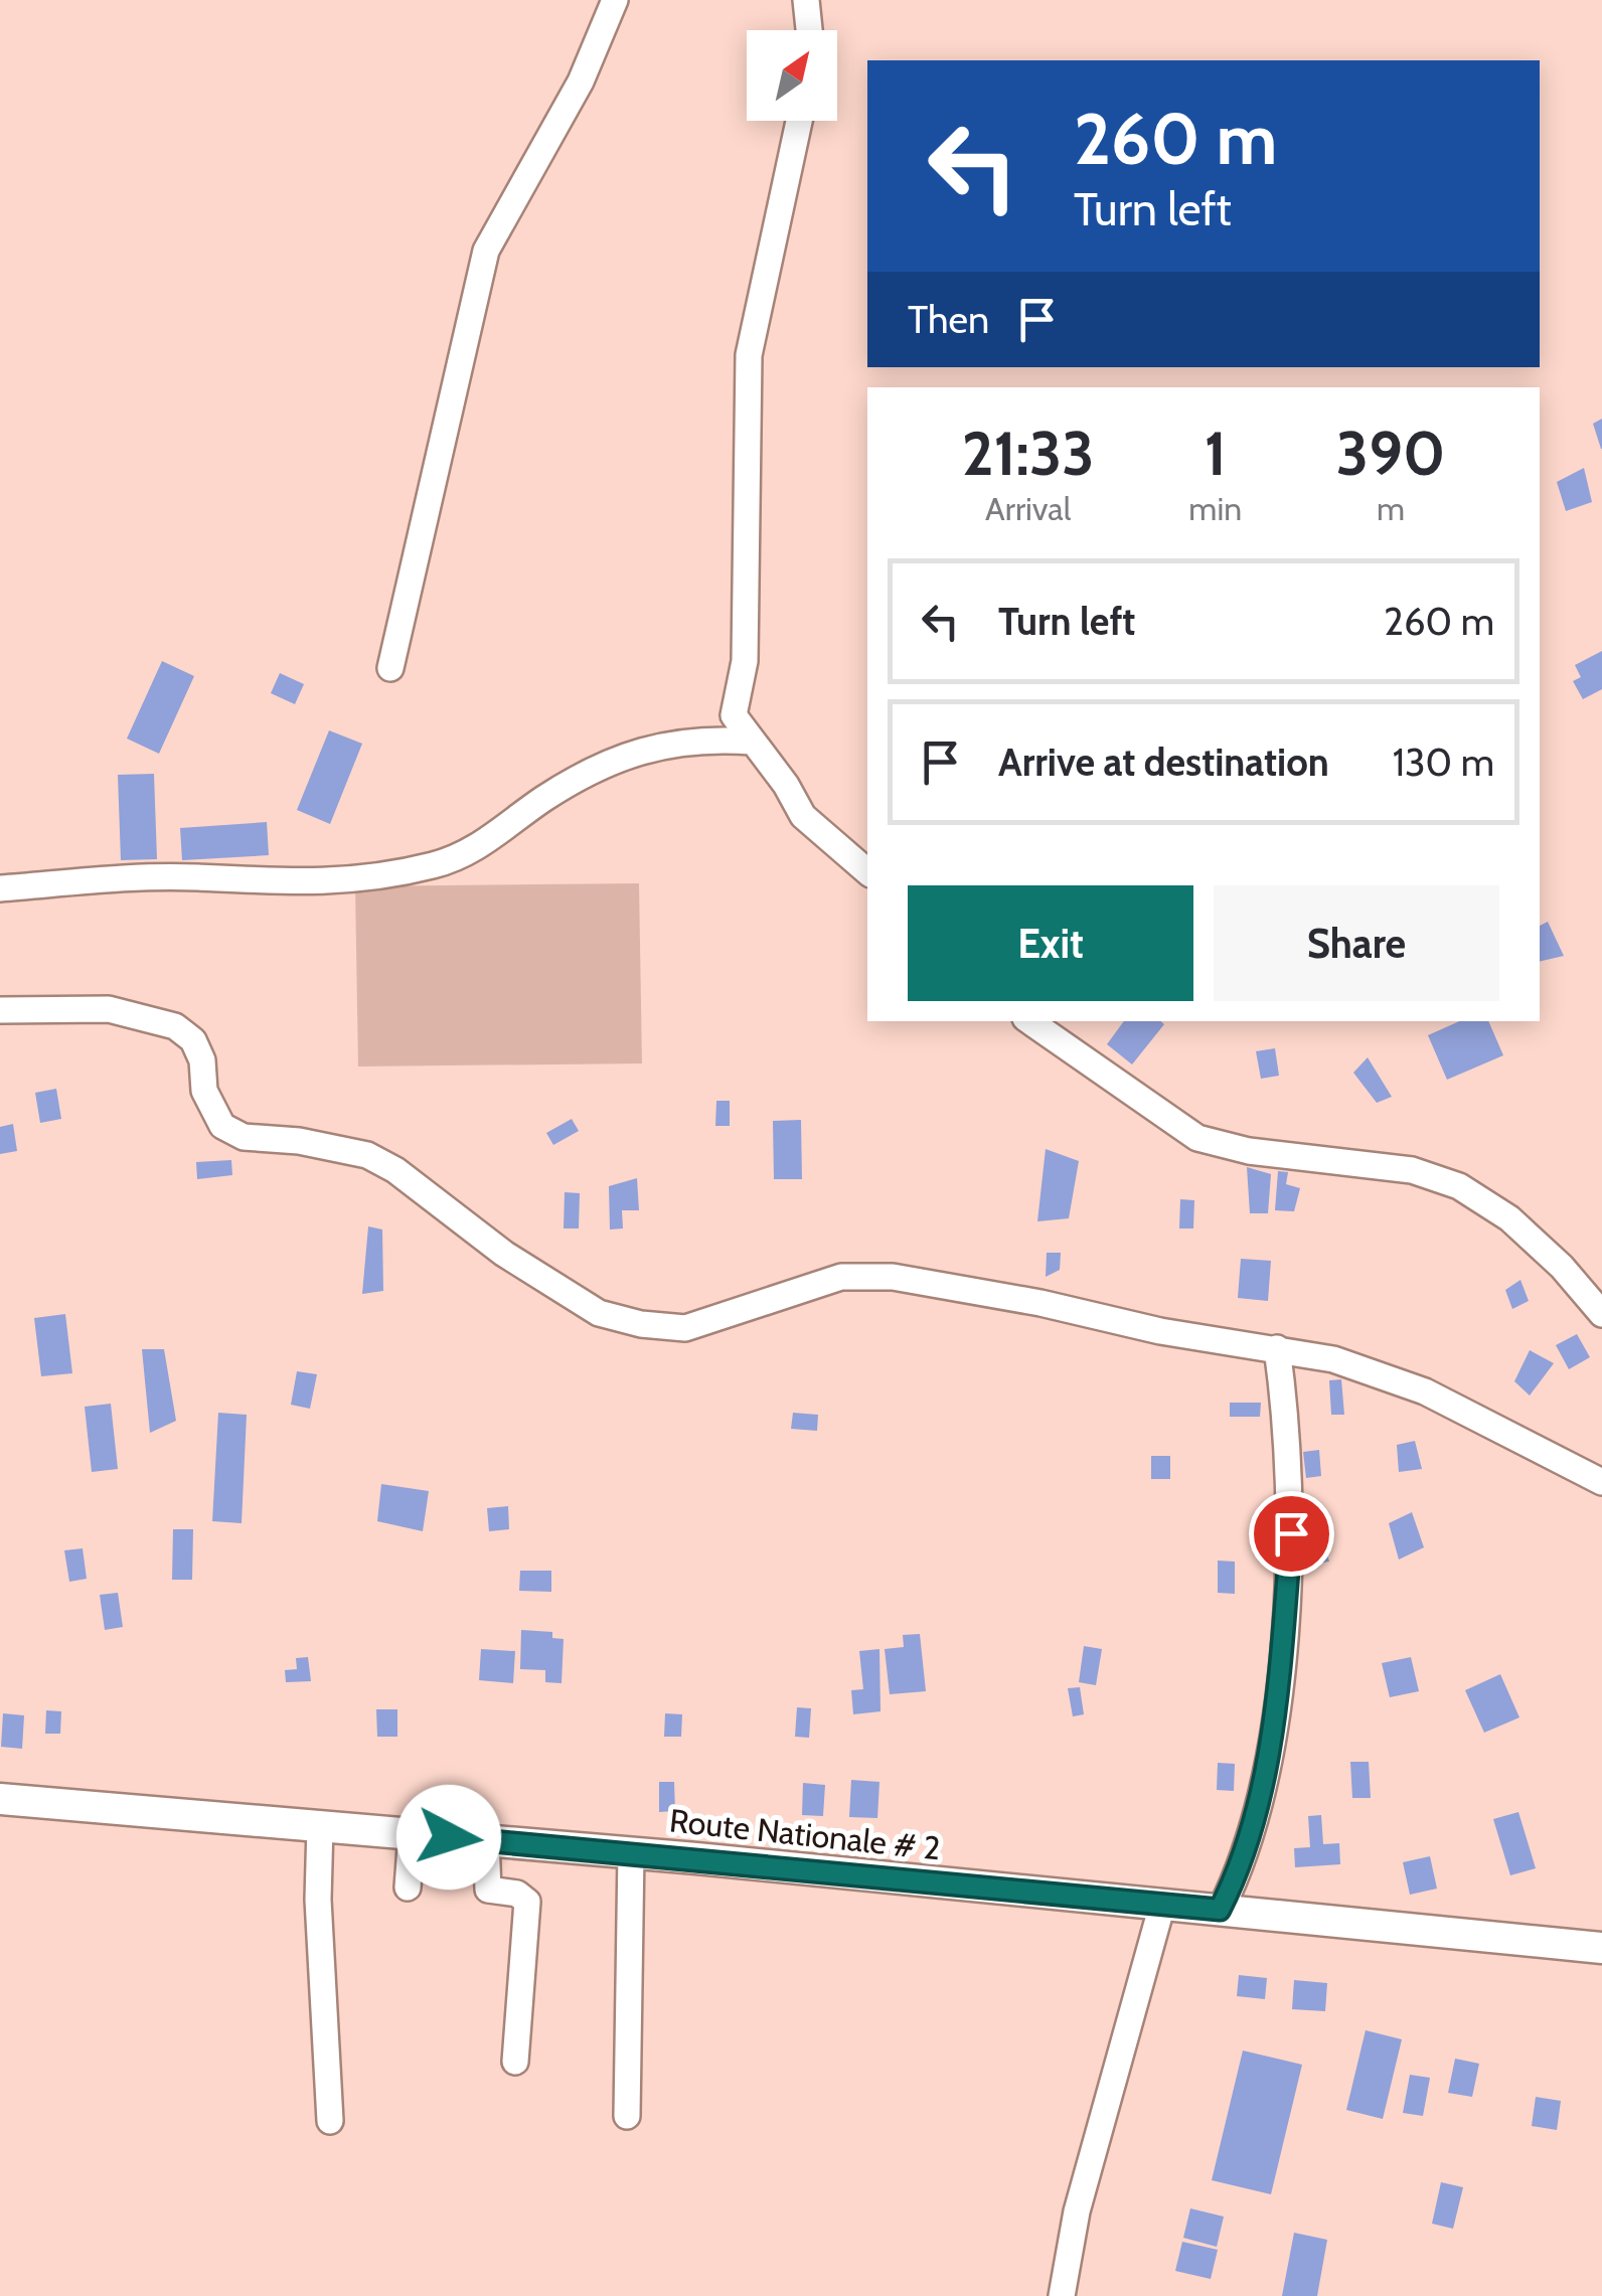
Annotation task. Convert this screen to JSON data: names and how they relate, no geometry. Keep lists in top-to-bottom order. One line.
{"streets":{"main road":["Route Nationale # 2"]},"north":"top right","page":{"turn":["260 m","Turn left"],"then":"Then","eta":["21:33","Arrival","1","min","390","m"],"list":[{"name":"Turn left","value":"260 m"},{"name":"Arrive at destination","value":"130 m"}],"buttons":["Exit","Share"]}}
